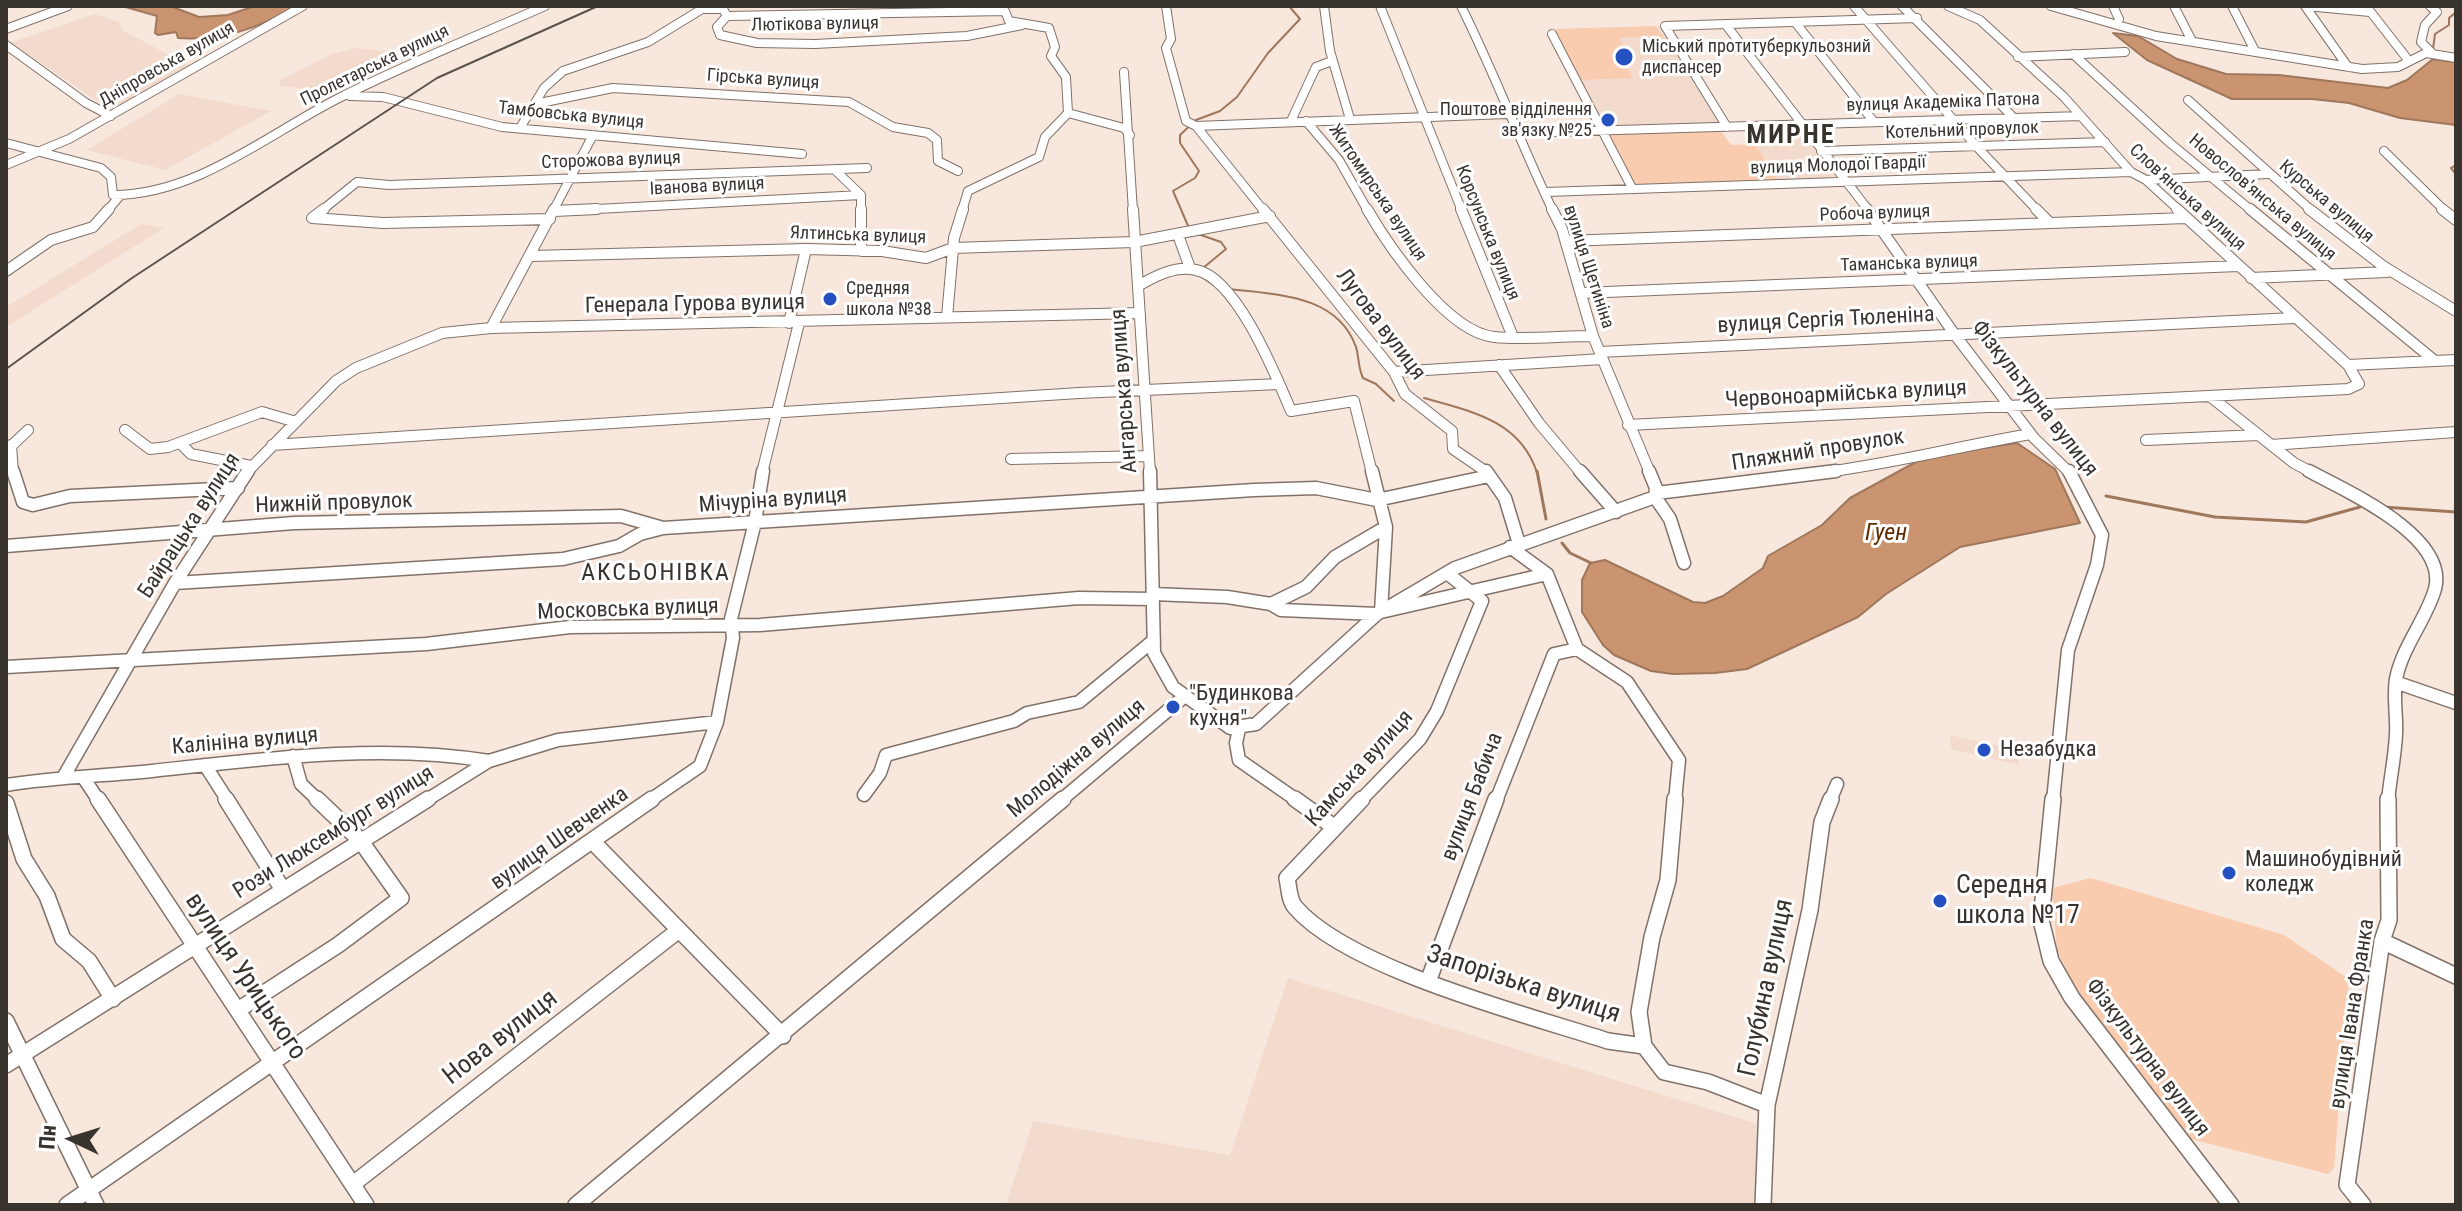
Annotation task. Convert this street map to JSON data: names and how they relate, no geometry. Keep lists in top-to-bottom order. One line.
{"streets":{"street":["Лютікова вулиця","Дніпровська вулиця","Пролетарська вулиця","Гірська вулиця","вулиця Академіка Патона","Тамбовська вулиця","Котельний провулок","Сторожова вулиця","вулиця Молодої Гвардії","Іванова вулиця","Житомирська вулиця","Слов'янська вулиця","Новослов'янська вулиця","Курська вулиця","Робоча вулиця","Корсунська вулиця","Ялтинська вулиця","Таманська вулиця","вулиця Щетиніна","Генерала Гурова вулиця","вулиця Сергія Тюленіна","Лугова вулиця","Ангарська вулиця","Червоноармійська вулиця","Фізкультурна вулиця","Пляжний провулок","Мічуріна вулиця","Нижній провулок","Байрацька вулиця","Московська вулиця","Калініна вулиця","Молодіжна вулиця","Камська вулиця","вулиця Бабича","Рози Люксембург вулиця","вулиця Шевченка","вулиця Урицького","Запорізька вулиця","Голубина вулиця","вулиця Івана Франка","Нова вулиця"]},"crossings":[["Пролетарська вулиця","Тамбовська вулиця"],["вулиця Академіка Патона","Слов'янська вулиця"],["вулиця Академіка Патона","вулиця Щетиніна"],["вулиця Академіка Патона","Фізкультурна вулиця"],["Котельний провулок","Слов'янська вулиця"],["Котельний провулок","Фізкультурна вулиця"],["Сторожова вулиця","Іванова вулиця"],["вулиця Молодої Гвардії","Слов'янська вулиця"],["вулиця Молодої Гвардії","вулиця Щетиніна"],["вулиця Молодої Гвардії","Фізкультурна вулиця"],["Житомирська вулиця","Корсунська вулиця"],["Житомирська вулиця","вулиця Щетиніна"],["Слов'янська вулиця","Робоча вулиця"],["Слов'янська вулиця","Таманська вулиця"],["Слов'янська вулиця","вулиця Сергія Тюленіна"],["Слов'янська вулиця","Червоноармійська вулиця"],["Робоча вулиця","вулиця Щетиніна"],["Робоча вулиця","Фізкультурна вулиця"],["Ялтинська вулиця","Лугова вулиця"],["Ялтинська вулиця","Ангарська вулиця"],["Ялтинська вулиця","вулиця Шевченка"],["Таманська вулиця","вулиця Щетиніна"],["Таманська вулиця","Фізкультурна вулиця"],["вулиця Щетиніна","вулиця Сергія Тюленіна"],["вулиця Щетиніна","Червоноармійська вулиця"],["вулиця Щетиніна","Пляжний провулок"],["Генерала Гурова вулиця","Ангарська вулиця"],["Генерала Гурова вулиця","Байрацька вулиця"],["Генерала Гурова вулиця","вулиця Шевченка"],["вулиця Сергія Тюленіна","Лугова вулиця"],["вулиця Сергія Тюленіна","Фізкультурна вулиця"],["Ангарська вулиця","Мічуріна вулиця"],["Ангарська вулиця","Московська вулиця"],["Ангарська вулиця","Молодіжна вулиця"],["Червоноармійська вулиця","Фізкультурна вулиця"],["Червоноармійська вулиця","вулиця Івана Франка"],["Фізкультурна вулиця","Пляжний провулок"],["Мічуріна вулиця","Нижній провулок"],["Мічуріна вулиця","Байрацька вулиця"],["Мічуріна вулиця","вулиця Шевченка"],["Нижній провулок","Байрацька вулиця"],["Байрацька вулиця","Московська вулиця"],["Байрацька вулиця","Калініна вулиця"],["Московська вулиця","Камська вулиця"],["Московська вулиця","вулиця Шевченка"],["Калініна вулиця","Рози Люксембург вулиця"],["Калініна вулиця","вулиця Урицького"],["Камська вулиця","Запорізька вулиця"],["вулиця Бабича","Запорізька вулиця"],["Рози Люксембург вулиця","вулиця Шевченка"],["Рози Люксембург вулиця","вулиця Урицького"],["вулиця Шевченка","вулиця Урицького"],["вулиця Урицького","Нова вулиця"],["Запорізька вулиця","Голубина вулиця"]],"districts":["МИРНЕ","АКСЬОНІВКА"],"water":["Гуен"],"places":["Міський протитуберкульозний диспансер","Поштове відділення зв'язку №25","Средняя школа №38","\"Будинкова кухня\"","Незабудка","Машинобудівний коледж","Середня школа №17"],"north":"left"}
